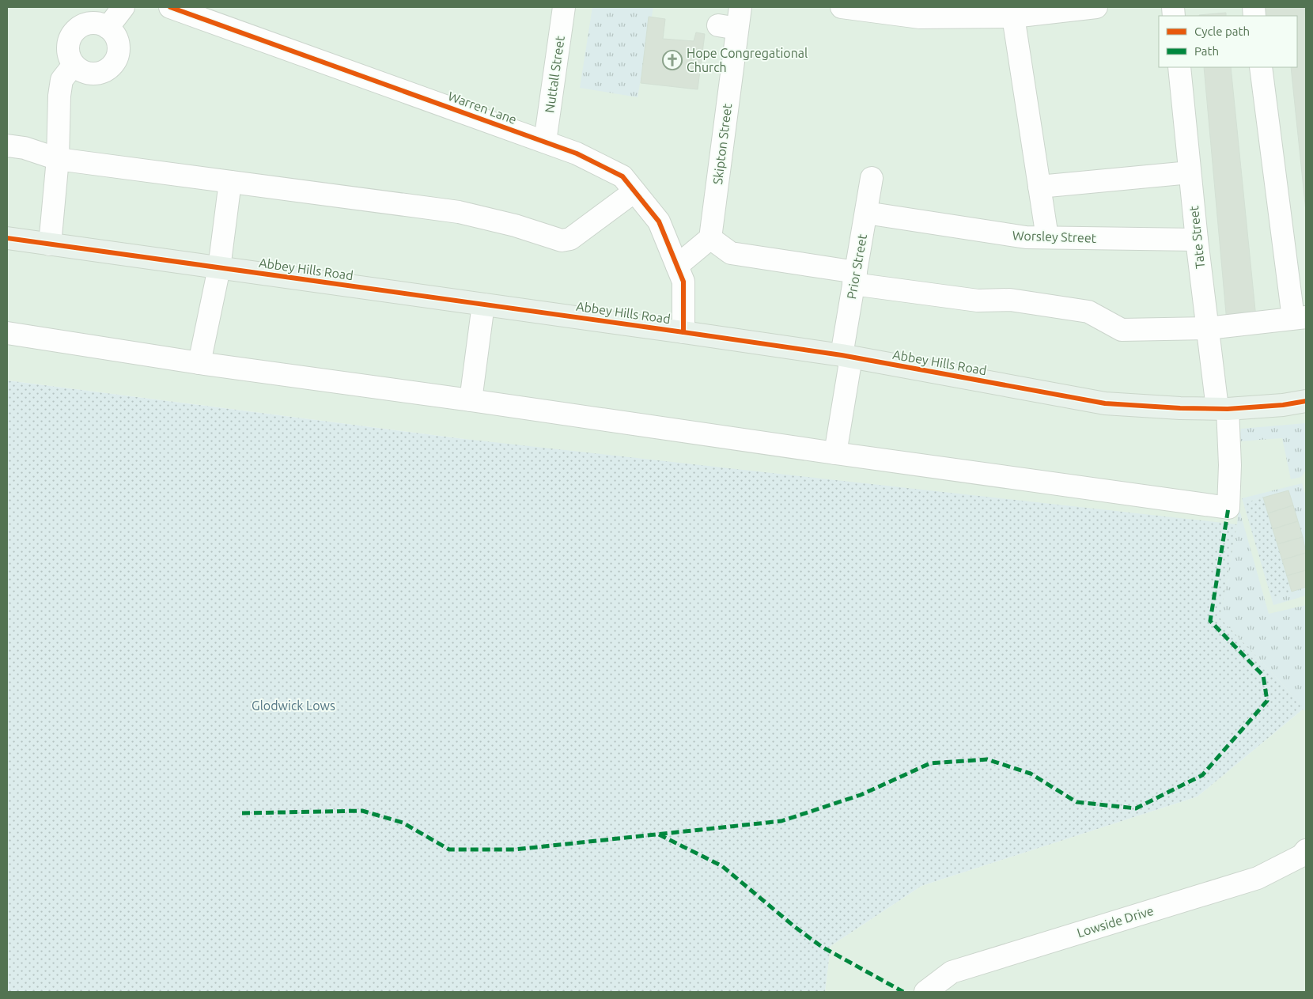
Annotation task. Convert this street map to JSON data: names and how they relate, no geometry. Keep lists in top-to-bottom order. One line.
{"streets":{"main road":["Abbey Hills Road"],"street":["Nuttall Street","Warren Lane","Skipton Street","Worsley Street","Tate Street","Prior Street","Lowside Drive"]},"crossings":[["Nuttall Street","Warren Lane"],["Warren Lane","Abbey Hills Road"],["Worsley Street","Tate Street"],["Worsley Street","Prior Street"],["Tate Street","Prior Street"],["Tate Street","Abbey Hills Road"],["Prior Street","Abbey Hills Road"]],"parks":["Glodwick Lows"],"places":{"church":["Hope Congregational Church"]},"legend":["Cycle path","Path"]}
